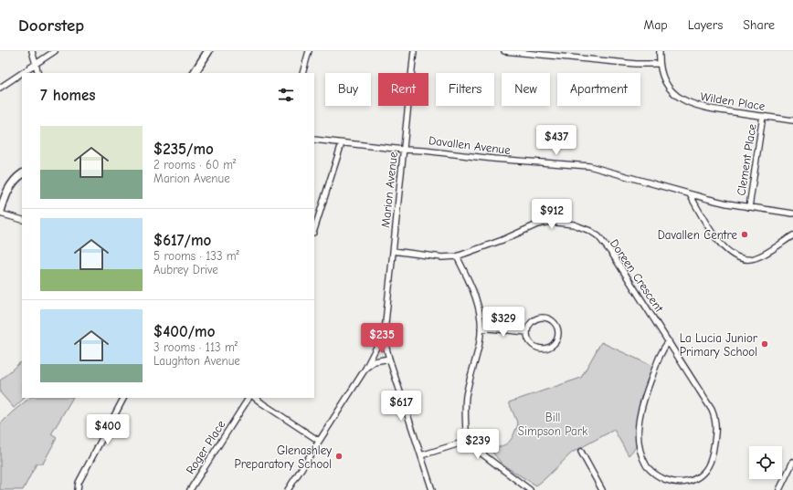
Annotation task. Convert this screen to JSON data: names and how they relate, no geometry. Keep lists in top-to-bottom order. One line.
{"streets":{"street":["Wilden Place","Davallen Avenue","Clement Place","Marion Avenue","Doreen Crescent","Roger Place"]},"crossings":[["Wilden Place","Clement Place"],["Davallen Avenue","Clement Place"],["Davallen Avenue","Marion Avenue"],["Marion Avenue","Doreen Crescent"]],"parks":["Bill Simpson Park"],"places":["Davallen Centre","La Lucia Junior Primary School","Glenashley Preparatory School"],"page":{"header":"Doorstep","nav":["Map","Layers","Share"],"chip":["Buy","Rent","Filters","New","Apartment"],"heading":"7 homes","list":[{"name":"$235/mo","note":"2 rooms · 60 m² · Marion Avenue"},{"name":"$617/mo","note":"5 rooms · 133 m² · Aubrey Drive"},{"name":"$400/mo","note":"3 rooms · 113 m² · Laughton Avenue"}],"price":["$437","$912","$329","$235","$617","$400","$239"]}}
